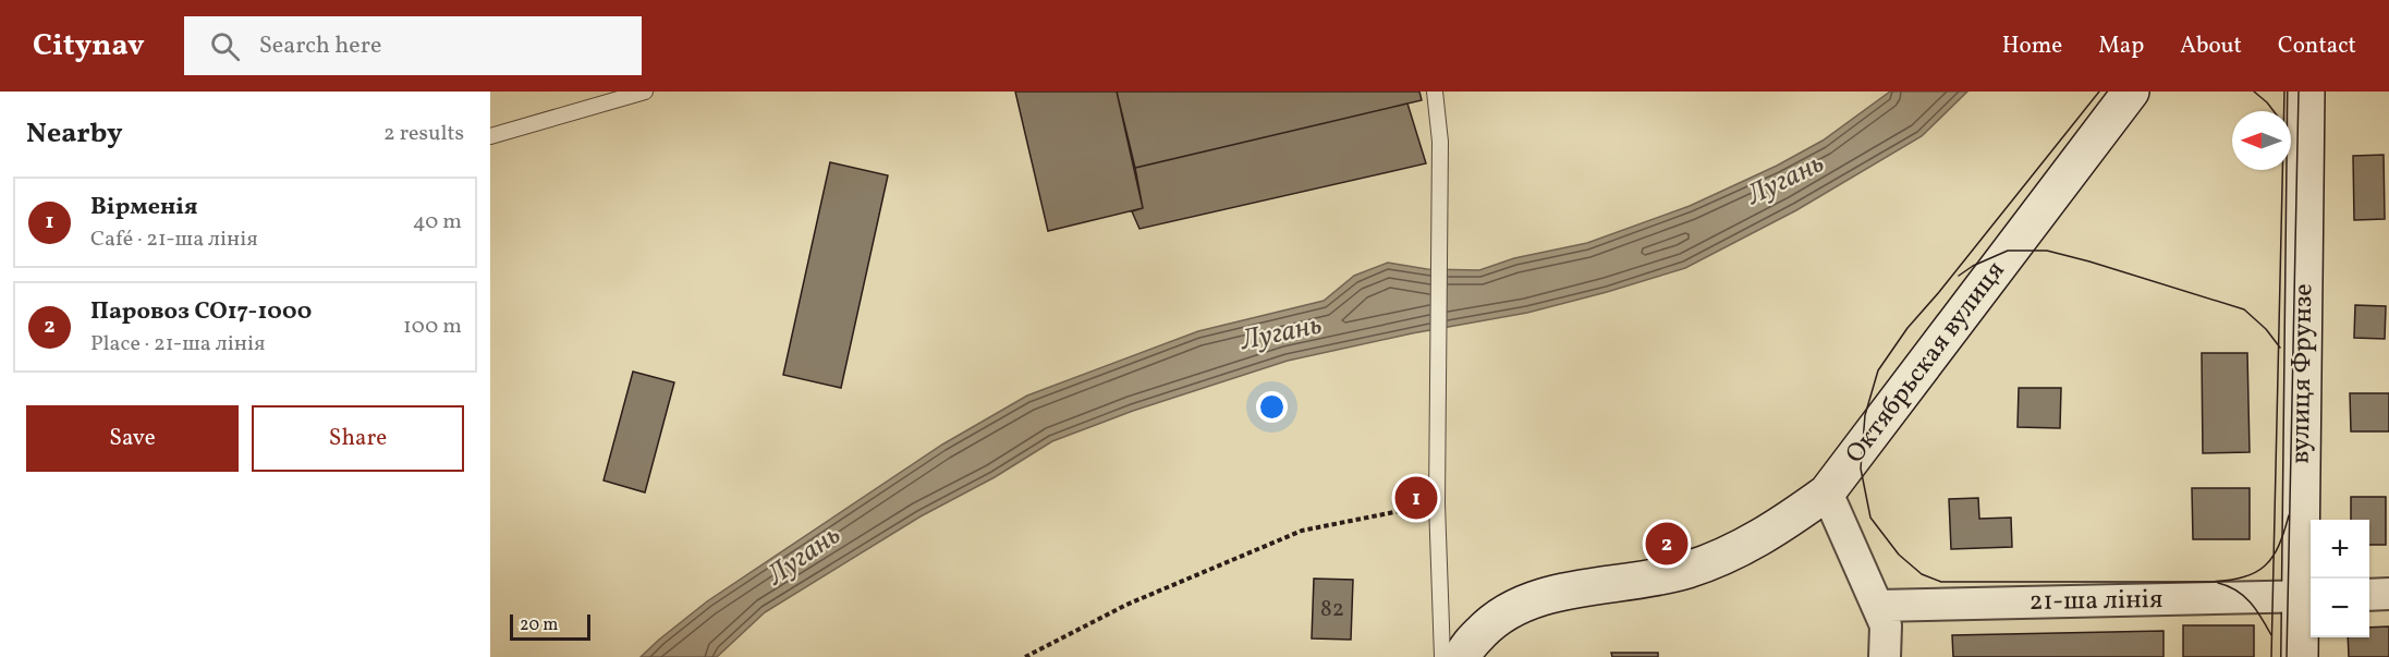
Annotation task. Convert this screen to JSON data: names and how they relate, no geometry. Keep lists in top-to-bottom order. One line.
{"streets":{"street":["Октябрьская вулиця","вулиця Фрунзе","21-ша лінія"]},"crossings":[["вулиця Фрунзе","21-ша лінія"]],"water":["Лугань"],"house_numbers":["82"],"scale_bar":"20 m","north":"left","page":{"header":"Citynav","search":"Search here","nav":["Home","Map","About","Contact"],"heading":["Nearby","2 results"],"list":[{"mark":"1","name":"Вірменія","note":"Café · 21-ша лінія","value":"40 m"},{"mark":"2","name":"Паровоз СО17-1000","note":"Place · 21-ша лінія","value":"100 m"}],"buttons":["Save","Share"],"pins":["1","2"],"map_buttons":["+","−"],"scale":"20 m"}}
